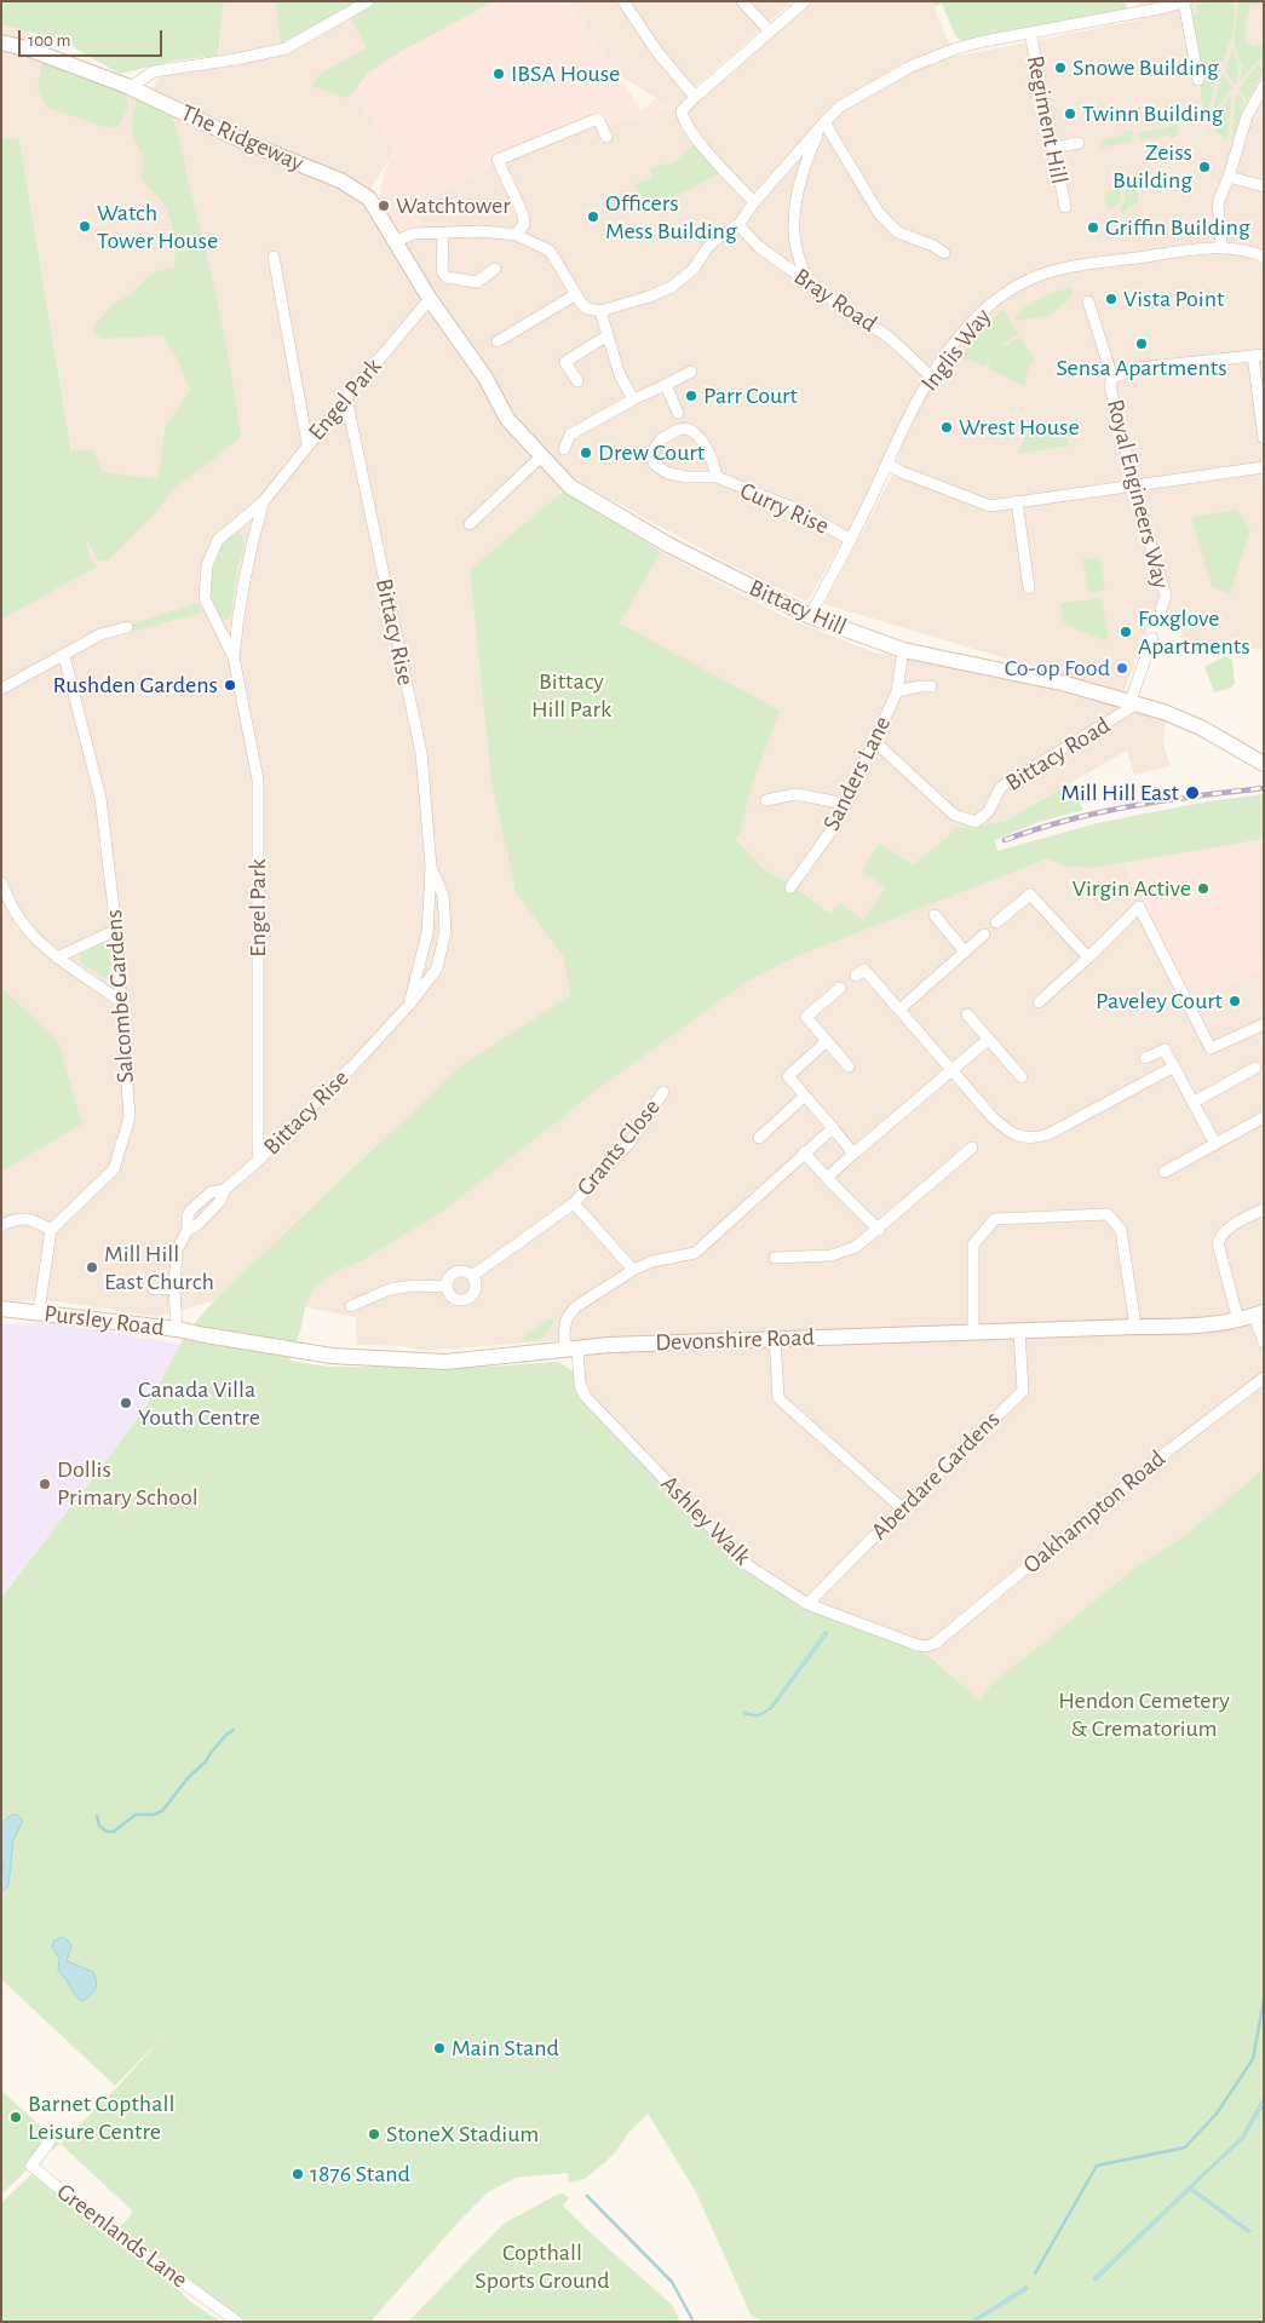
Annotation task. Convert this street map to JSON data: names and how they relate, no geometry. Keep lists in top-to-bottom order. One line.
{"streets":{"main road":["The Ridgeway","Bittacy Hill","Pursley Road","Devonshire Road"],"street":["Regiment Hill","Bray Road","Inglis Way","Engel Park","Royal Engineers Way","Curry Rise","Bittacy Rise","Bittacy Road","Sanders Lane","Salcombe Gardens","Grants Close","Aberdare Gardens","Oakhampton Road","Ashley Walk","Greenlands Lane"]},"crossings":[["The Ridgeway","Engel Park"],["The Ridgeway","Bittacy Hill"],["Bray Road","Inglis Way"],["Inglis Way","Curry Rise"],["Inglis Way","Bittacy Hill"],["Engel Park","Bittacy Hill"],["Engel Park","Bittacy Rise"],["Bittacy Hill","Bittacy Road"],["Bittacy Hill","Sanders Lane"],["Bittacy Rise","Pursley Road"],["Bittacy Road","Sanders Lane"],["Grants Close","Ashley Walk"],["Pursley Road","Devonshire Road"],["Devonshire Road","Aberdare Gardens"],["Devonshire Road","Ashley Walk"],["Aberdare Gardens","Ashley Walk"],["Oakhampton Road","Ashley Walk"]],"parks":["Bittacy Hill Park","Hendon Cemetery & Crematorium","Copthall Sports Ground"],"places":["Snowe Building","IBSA House","Twinn Building","Zeiss Building","Watchtower","Officers Mess Building","Watch Tower House","Griffin Building","Vista Point","Sensa Apartments","Parr Court","Wrest House","Drew Court","Foxglove Apartments","Co-op Food","Rushden Gardens","Mill Hill East","Virgin Active","Paveley Court","Mill Hill East Church","Canada Villa Youth Centre","Dollis Primary School","Main Stand","Barnet Copthall Leisure Centre","StoneX Stadium","1876 Stand"],"scale_bar":"100 m"}
